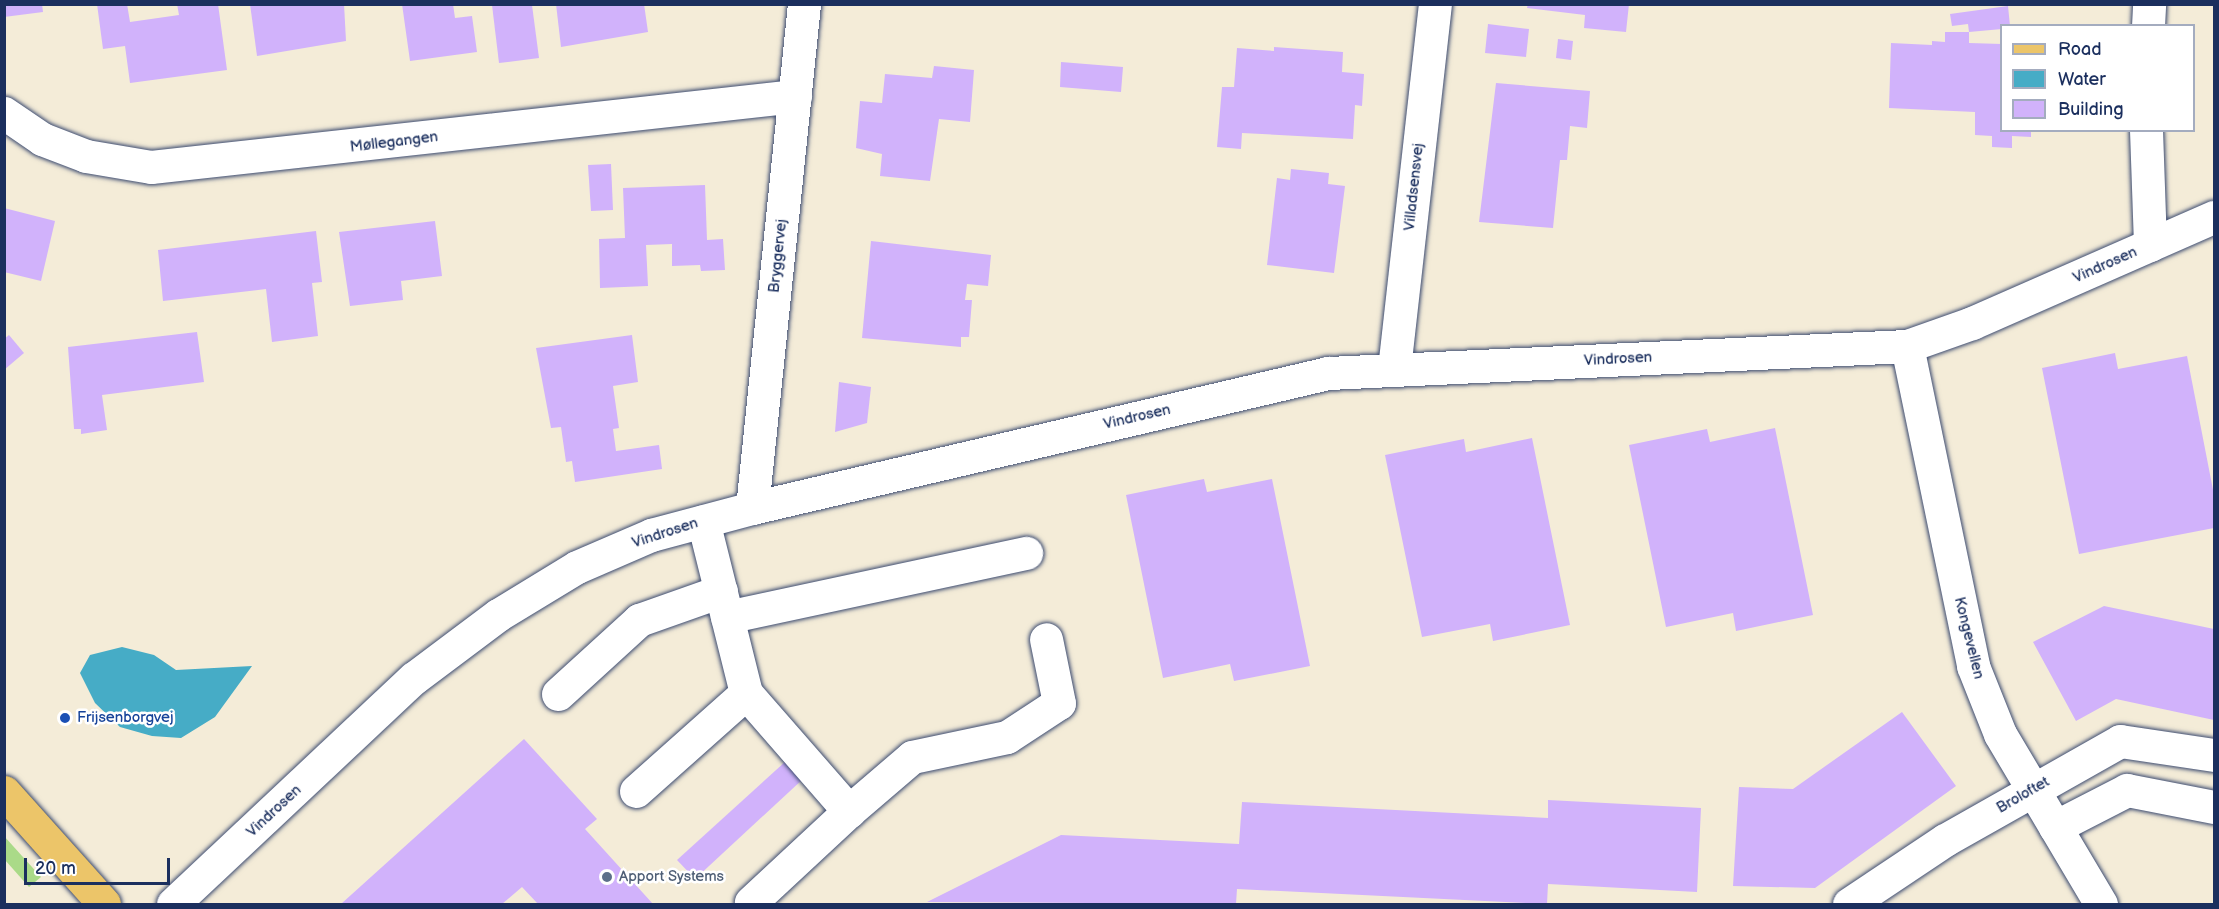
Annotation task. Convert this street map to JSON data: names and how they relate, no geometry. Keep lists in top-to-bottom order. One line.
{"streets":{"street":["Møllegangen","Villadsensvej","Bryggervej","Vindrosen","Kongevellen","Broloftet"]},"crossings":[["Møllegangen","Bryggervej"],["Villadsensvej","Vindrosen"],["Bryggervej","Vindrosen"],["Vindrosen","Kongevellen"],["Kongevellen","Broloftet"]],"places":["Frijsenborgvej","Apport Systems"],"legend":["Road","Water","Building"],"scale_bar":"20 m"}
